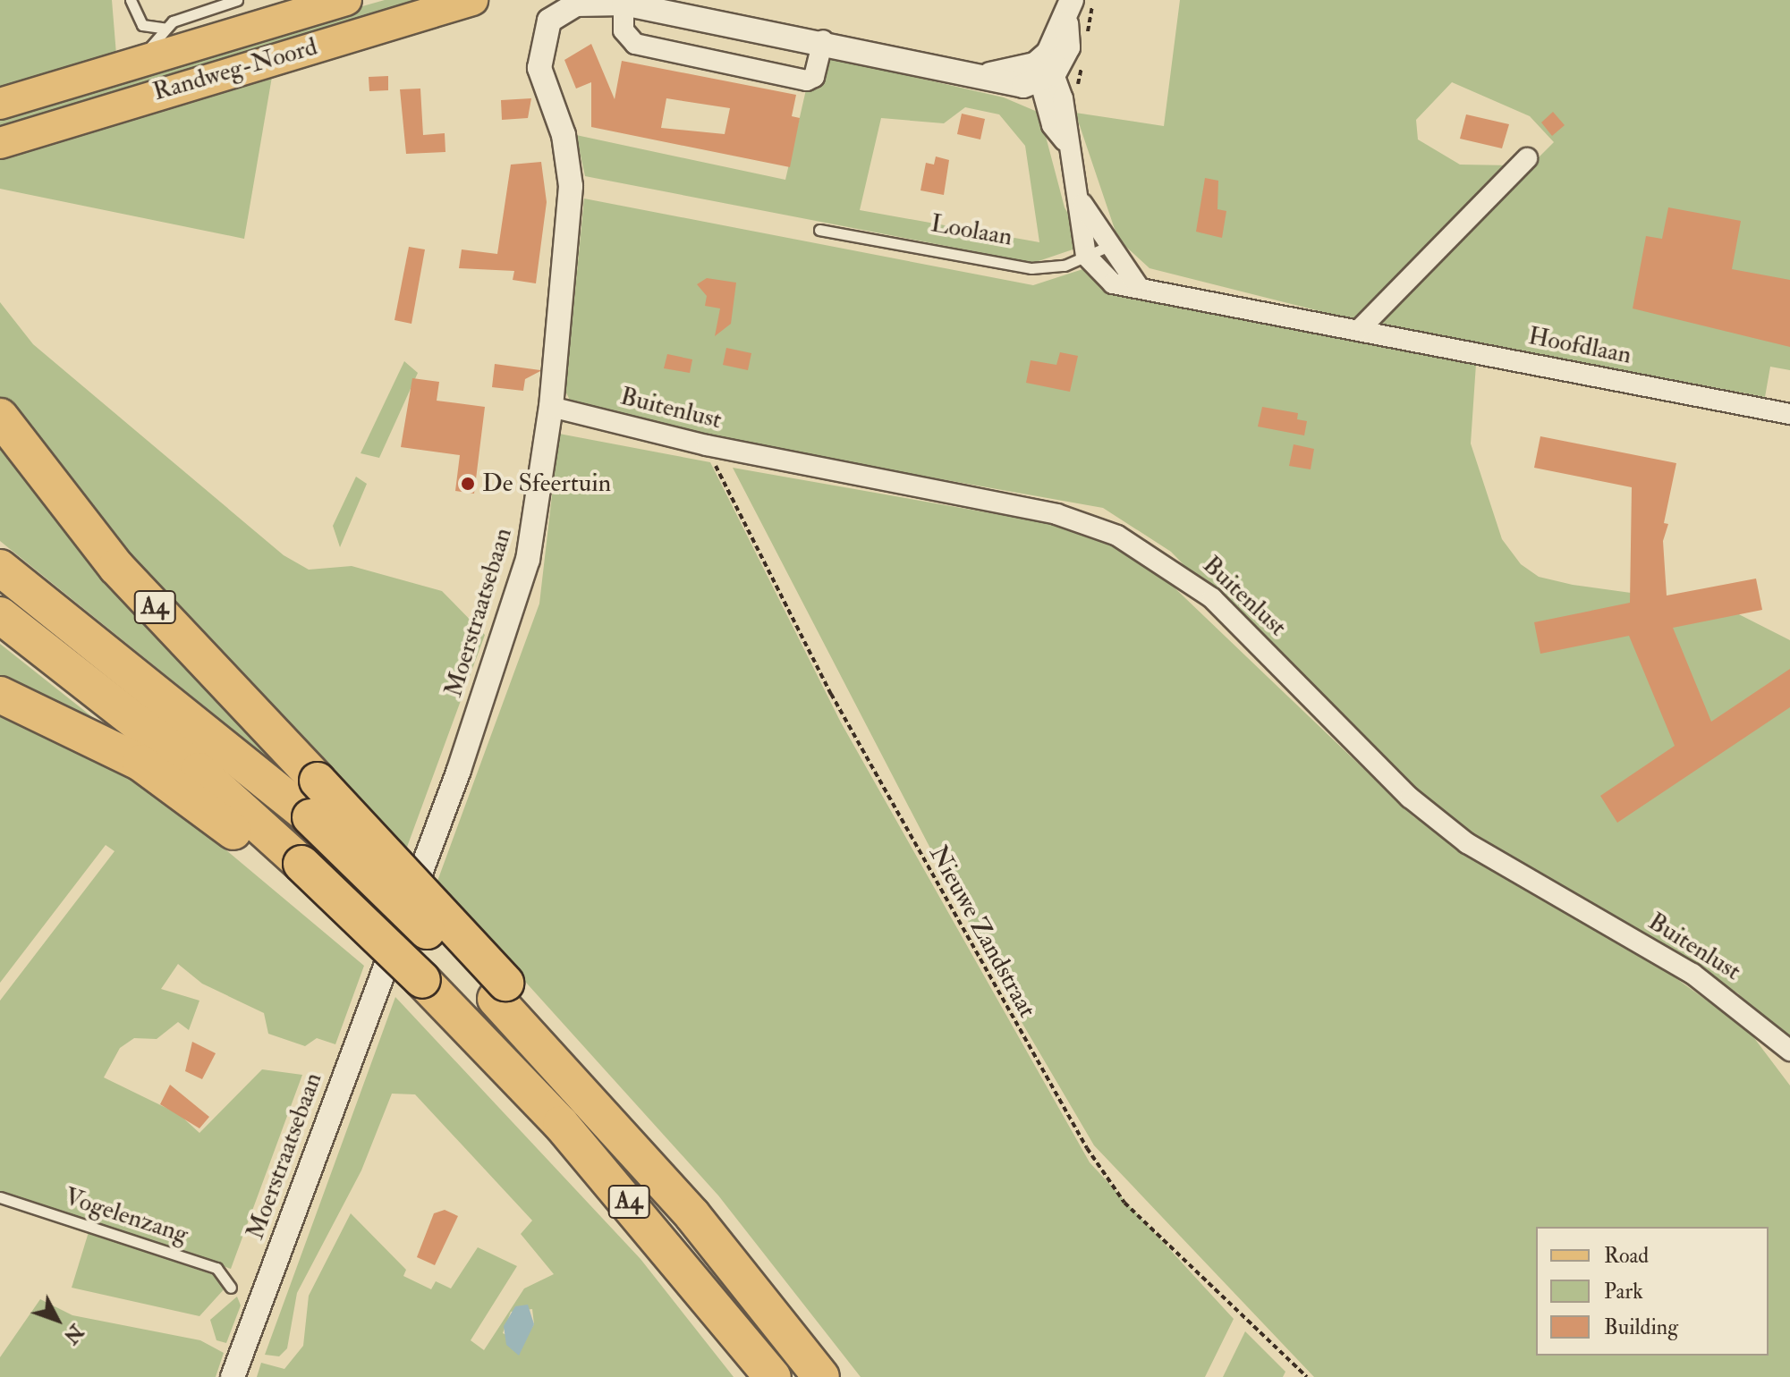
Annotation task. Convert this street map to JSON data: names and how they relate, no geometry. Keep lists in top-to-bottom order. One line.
{"streets":{"highway":["A4"],"main road":["Randweg-Noord"],"street":["Hoofdlaan","Buitenlust","Moerstraatsebaan"],"lane":["Loolaan","Vogelenzang"],"path":["Nieuwe Zandstraat"]},"crossings":[["Loolaan","Hoofdlaan"],["Buitenlust","Moerstraatsebaan"],["Buitenlust","Nieuwe Zandstraat"]],"places":["De Sfeertuin"],"legend":["Road","Park","Building"],"north":"bottom right"}
